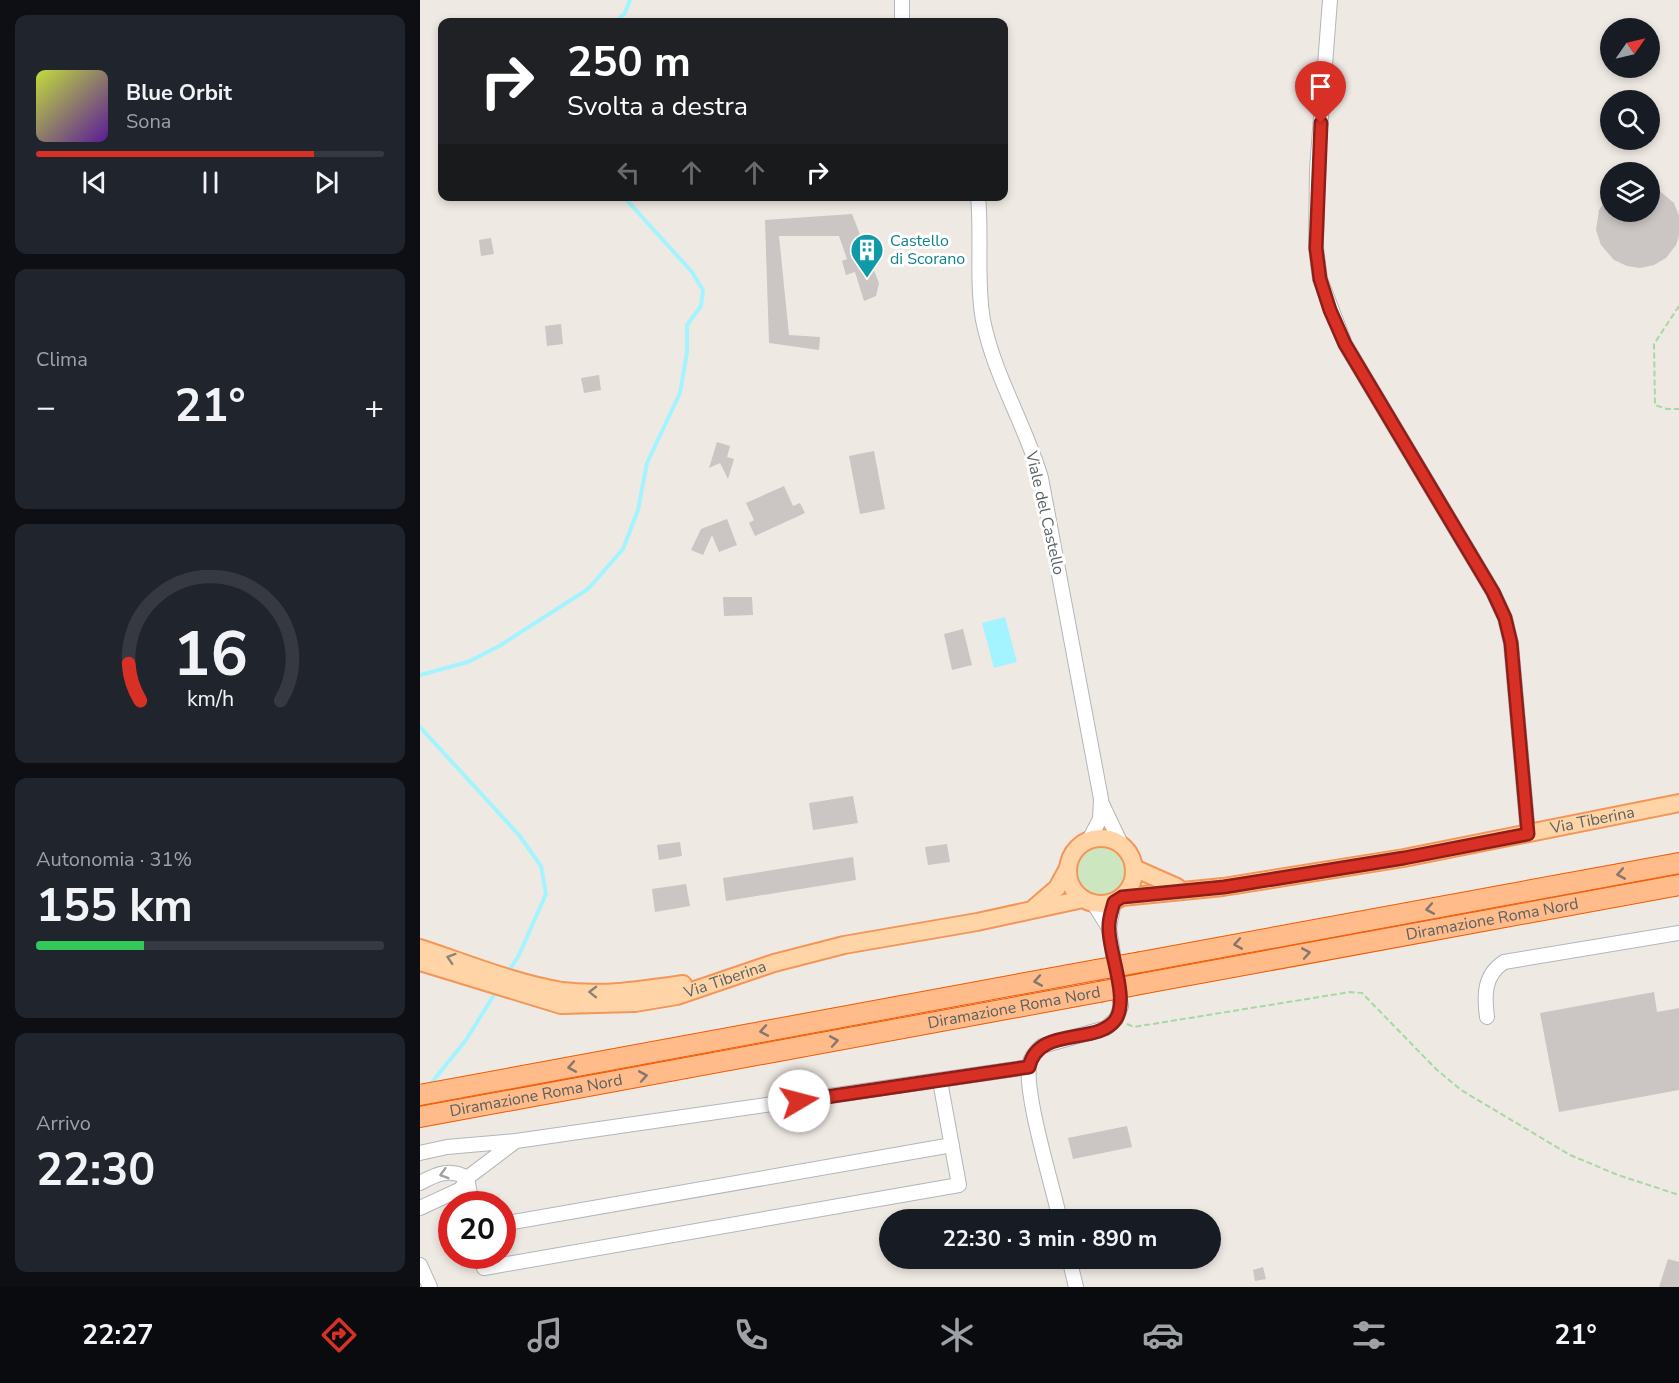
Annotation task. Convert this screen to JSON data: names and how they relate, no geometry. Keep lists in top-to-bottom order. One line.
{"streets":{"highway":["Diramazione Roma Nord"],"main road":["Via Tiberina"],"street":["Viale del Castello"]},"places":{"building":["Castello di Scorano"]},"north":"top right","page":{"turn":["250 m","Svolta a destra"],"song":["Blue Orbit","Sona"],"tile":["Clima",["Autonomia · 31%","155 km"],["Arrivo","22:30"]],"heat":["−","21°","+"],"limit":"20","trip":"22:30 · 3 min · 890 m","tabs":["22:27","21°"],"gauge":["16","km/h"]}}
